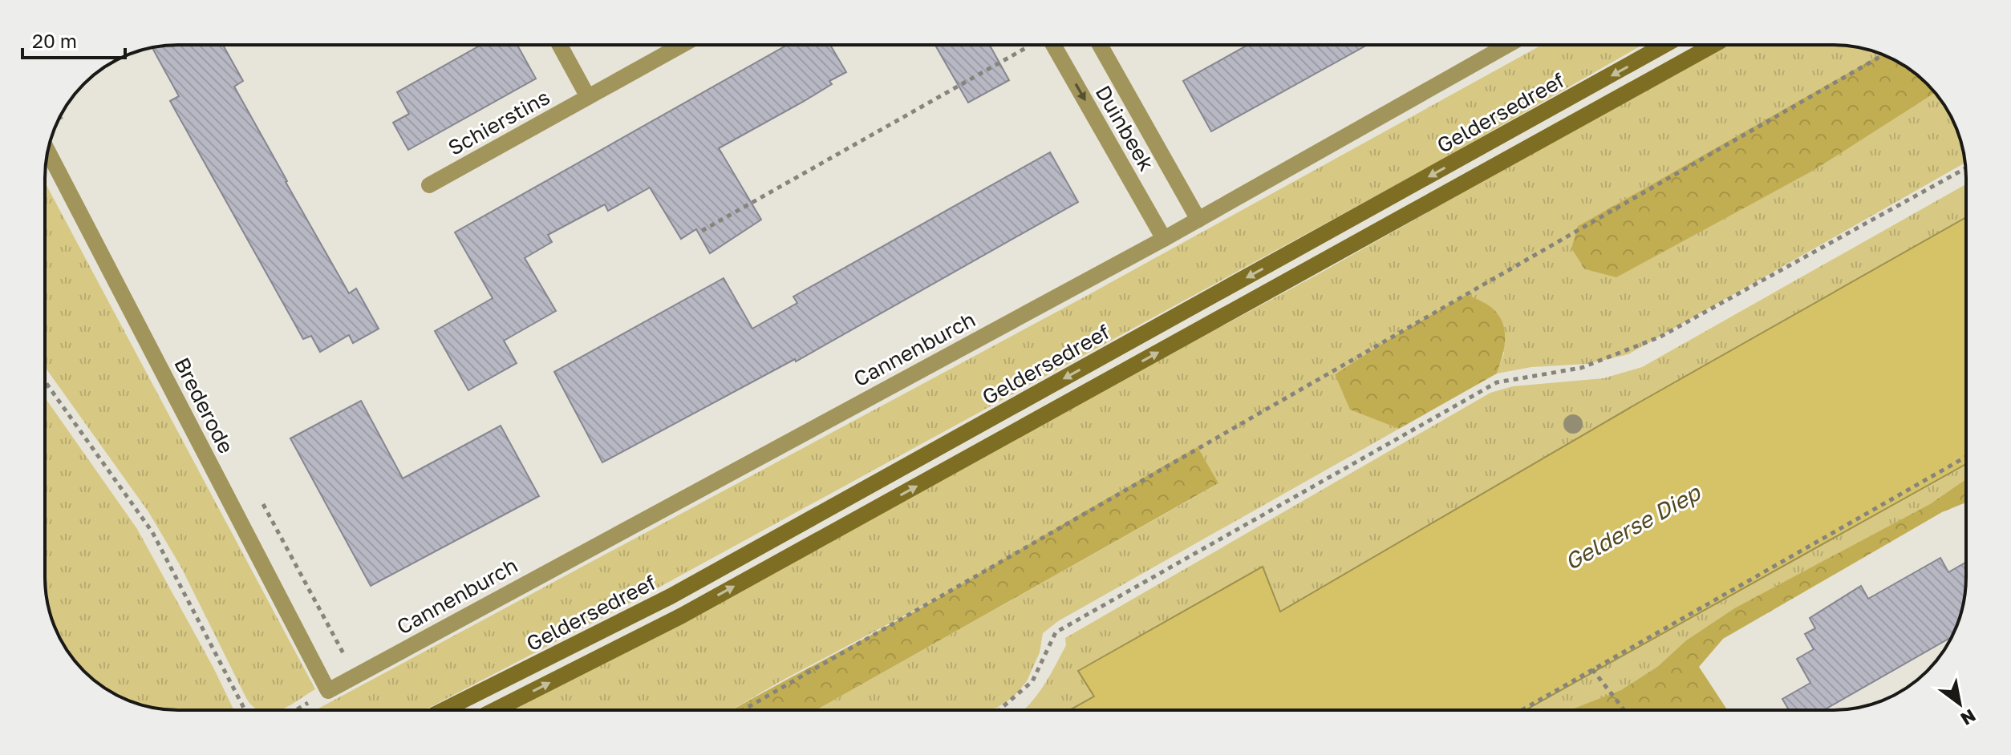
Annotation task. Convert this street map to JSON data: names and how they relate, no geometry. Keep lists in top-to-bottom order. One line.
{"streets":{"main road":["Geldersedreef"],"street":["Schierstins","Duinbeek","Cannenburch","Brederode"]},"crossings":[["Duinbeek","Cannenburch"],["Cannenburch","Brederode"]],"water":["Gelderse Diep"],"scale_bar":"20 m","north":"bottom right"}
